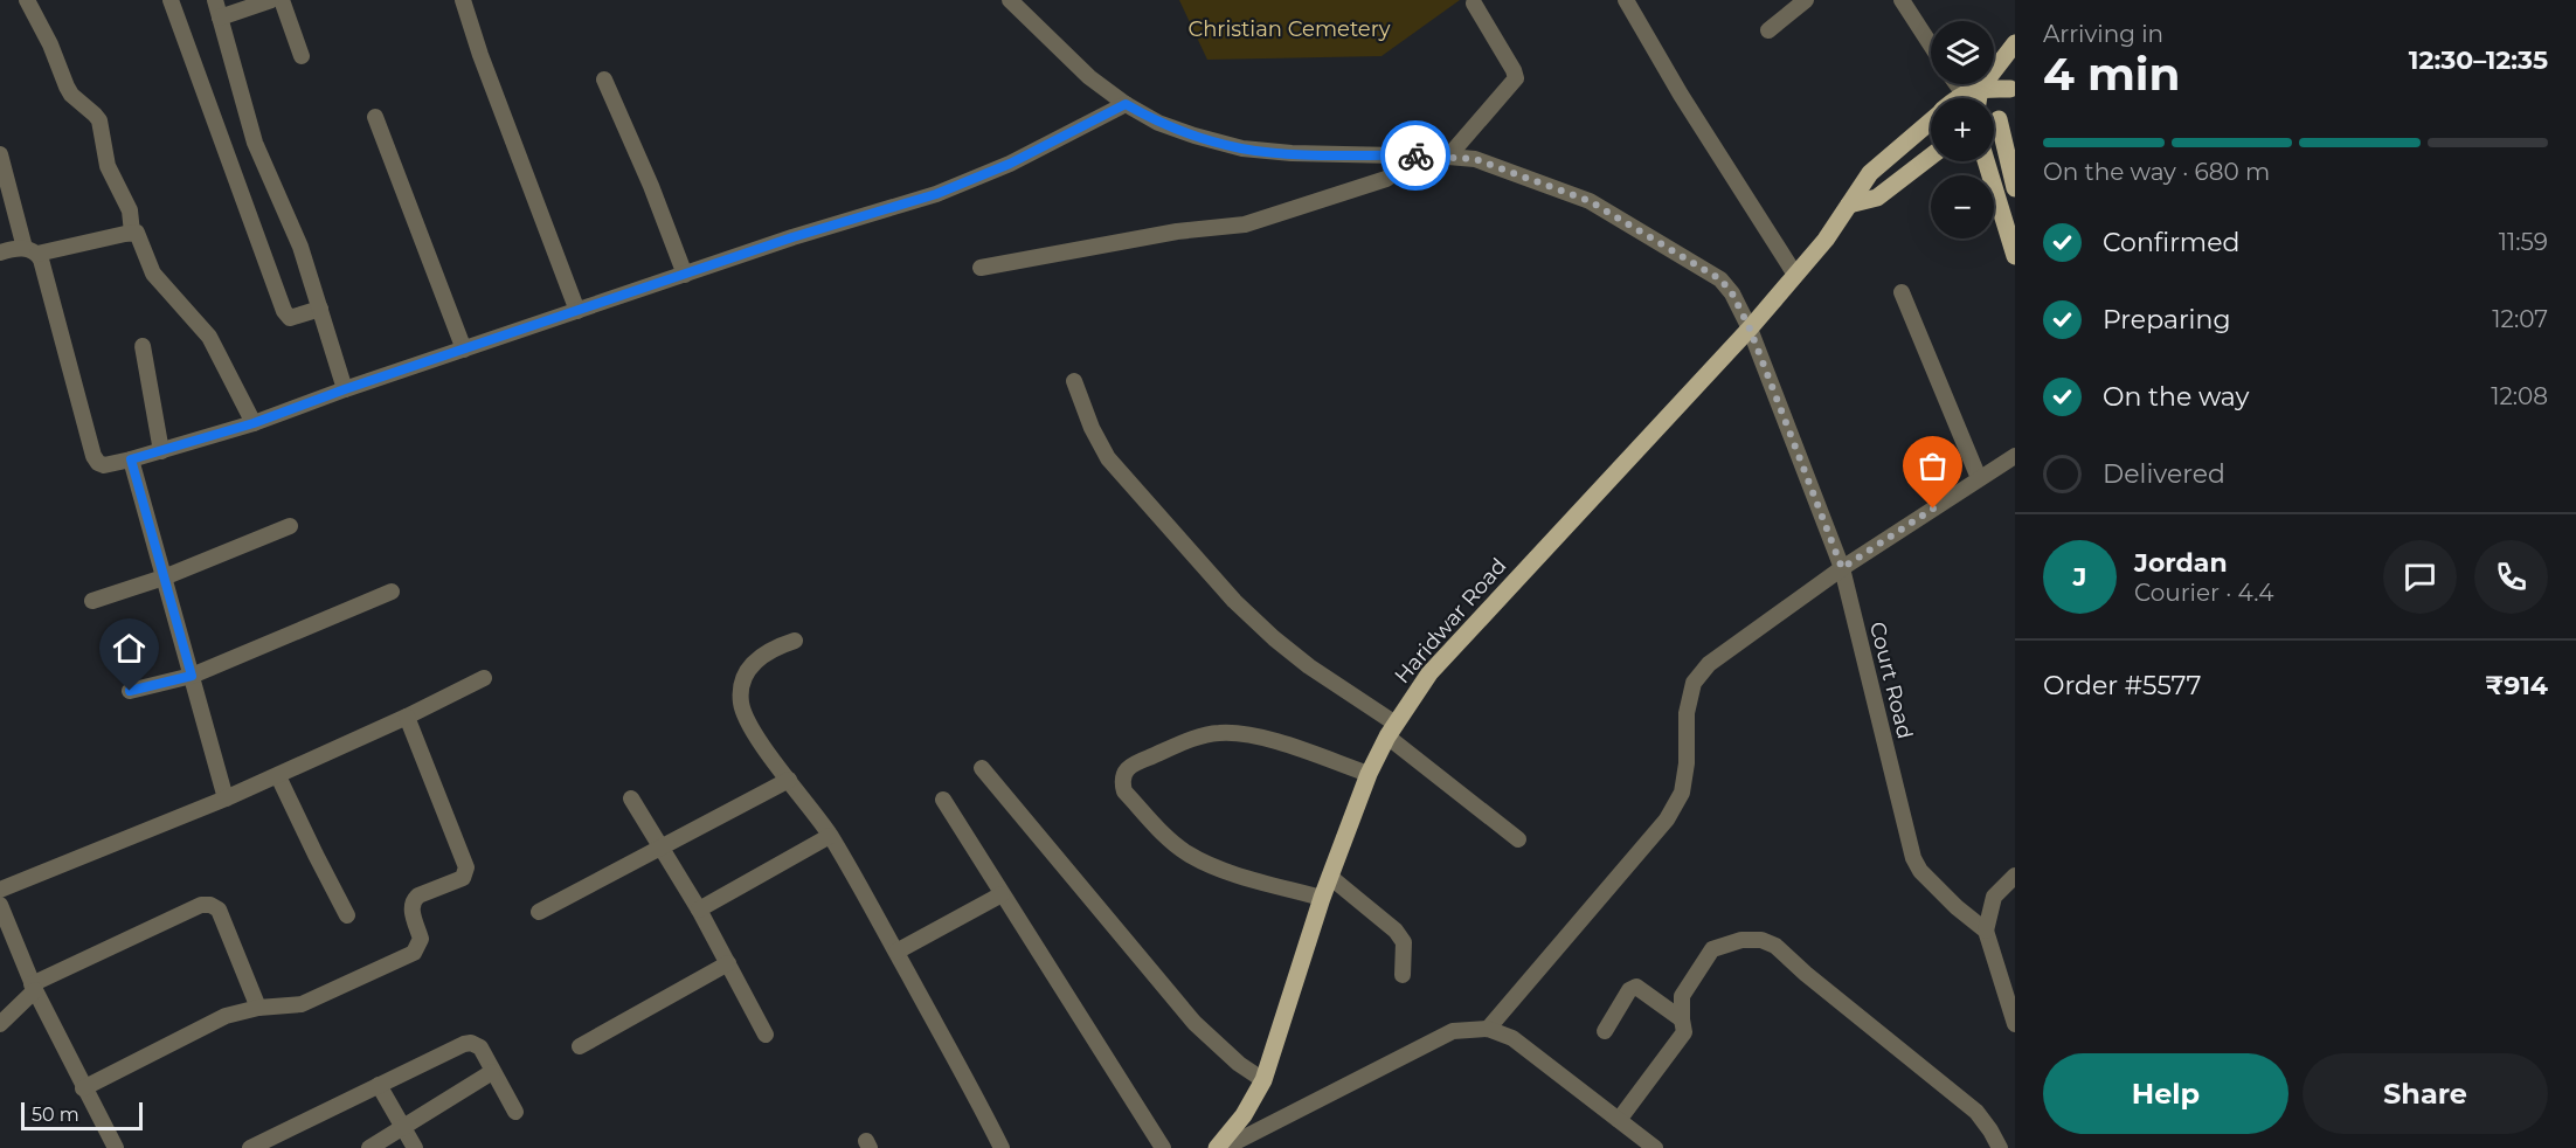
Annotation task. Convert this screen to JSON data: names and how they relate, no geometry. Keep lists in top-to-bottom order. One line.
{"streets":{"main road":["Haridwar Road"],"street":["Court Road"]},"crossings":[["Haridwar Road","Court Road"]],"parks":["Christian Cemetery"],"scale_bar":"50 m","page":{"heading":["4 min","Arriving in","12:30–12:35"],"panel":["Jordan","Courier · 4.4","Order #5577","₹914"],"map_buttons":["+","−"],"bar":"On the way · 680 m","list":[["Confirmed","11:59"],["Preparing","12:07"],["On the way","12:08"],"Delivered"],"round":"J","buttons":["Help","Share"],"scale":"50 m"}}
